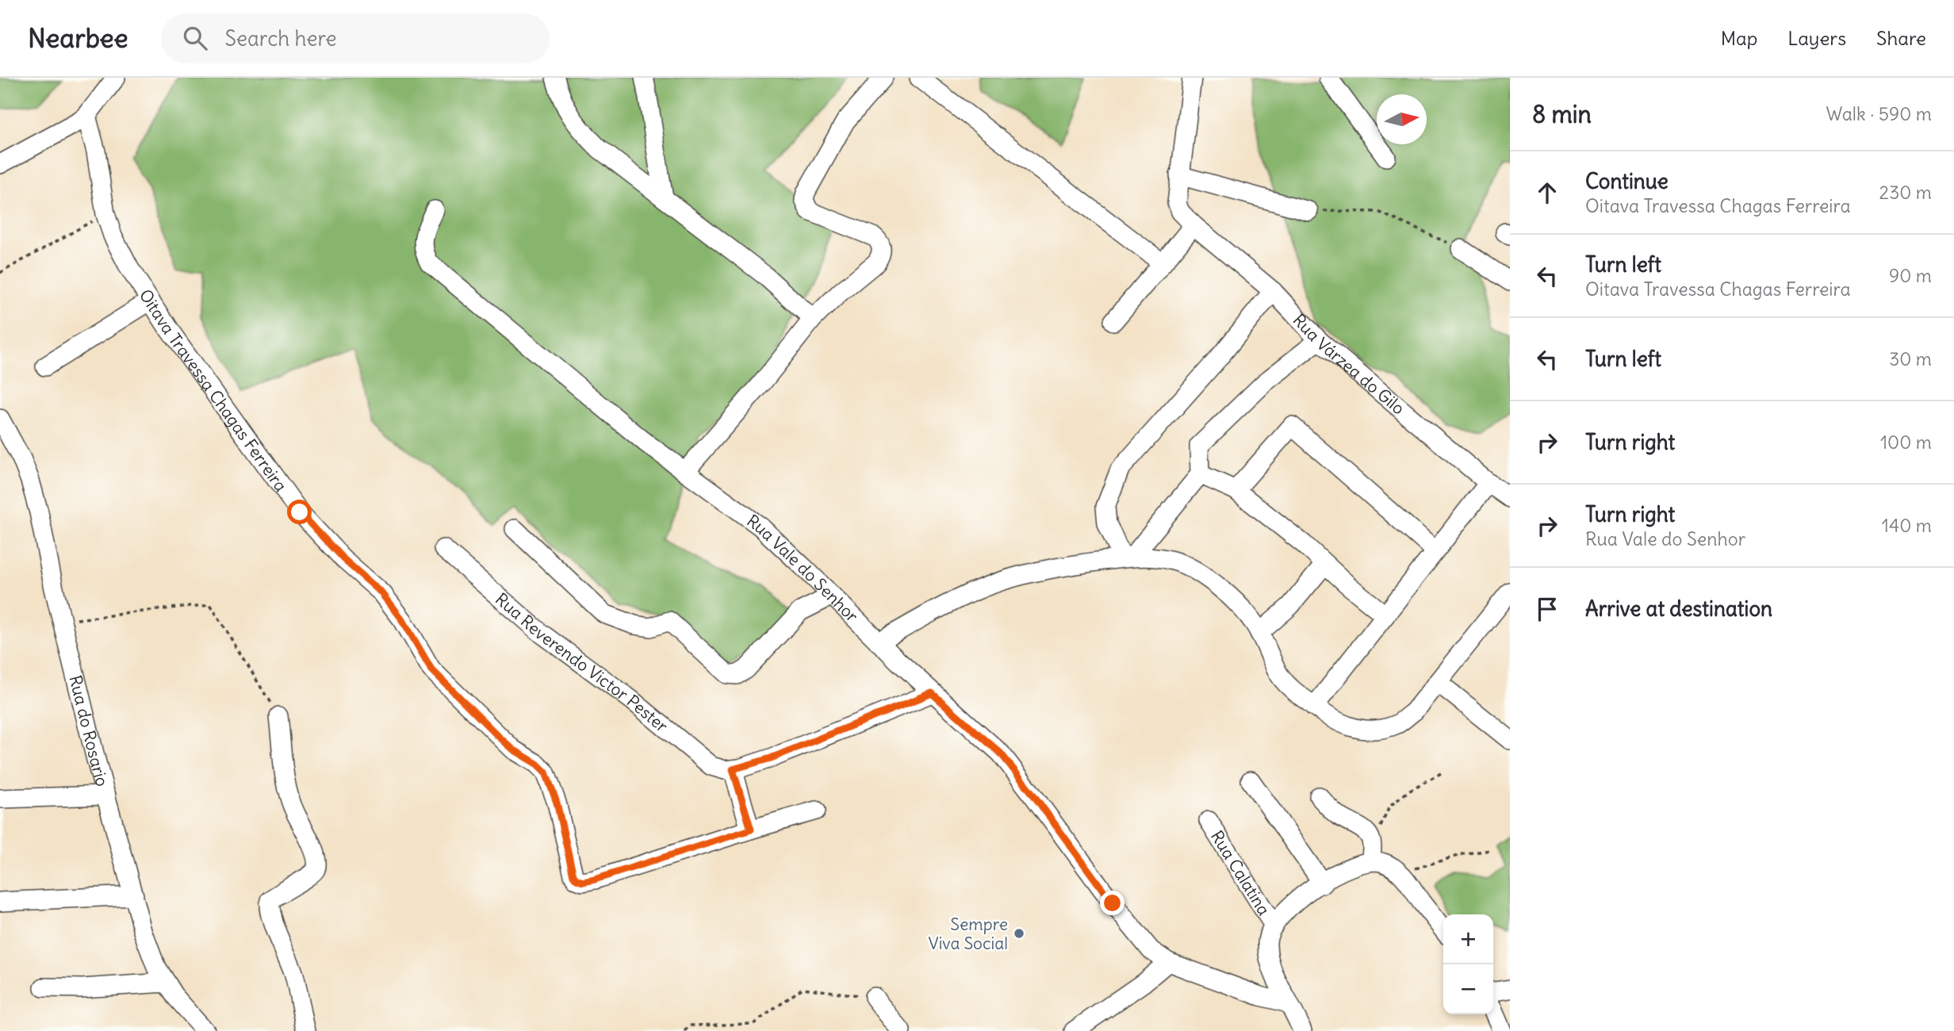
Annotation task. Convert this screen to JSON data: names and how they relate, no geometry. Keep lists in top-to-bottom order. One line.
{"streets":{"street":["Rua Várzea do Gilo","Oitava Travessa Chagas Ferreira","Rua Vale do Senhor","Rua Reverendo Victor Pester","Rua do Rosario","Rua Calatina"]},"places":["Sempre Viva Social"],"north":"right","page":{"header":"Nearbee","search":"Search here","nav":["Map","Layers","Share"],"heading":["8 min","Walk · 590 m"],"list":[["Continue","Oitava Travessa Chagas Ferreira","230 m"],["Turn left","Oitava Travessa Chagas Ferreira","90 m"],["Turn left","30 m"],["Turn right","100 m"],["Turn right","Rua Vale do Senhor","140 m"],"Arrive at destination"],"map_buttons":["+","−"]}}
